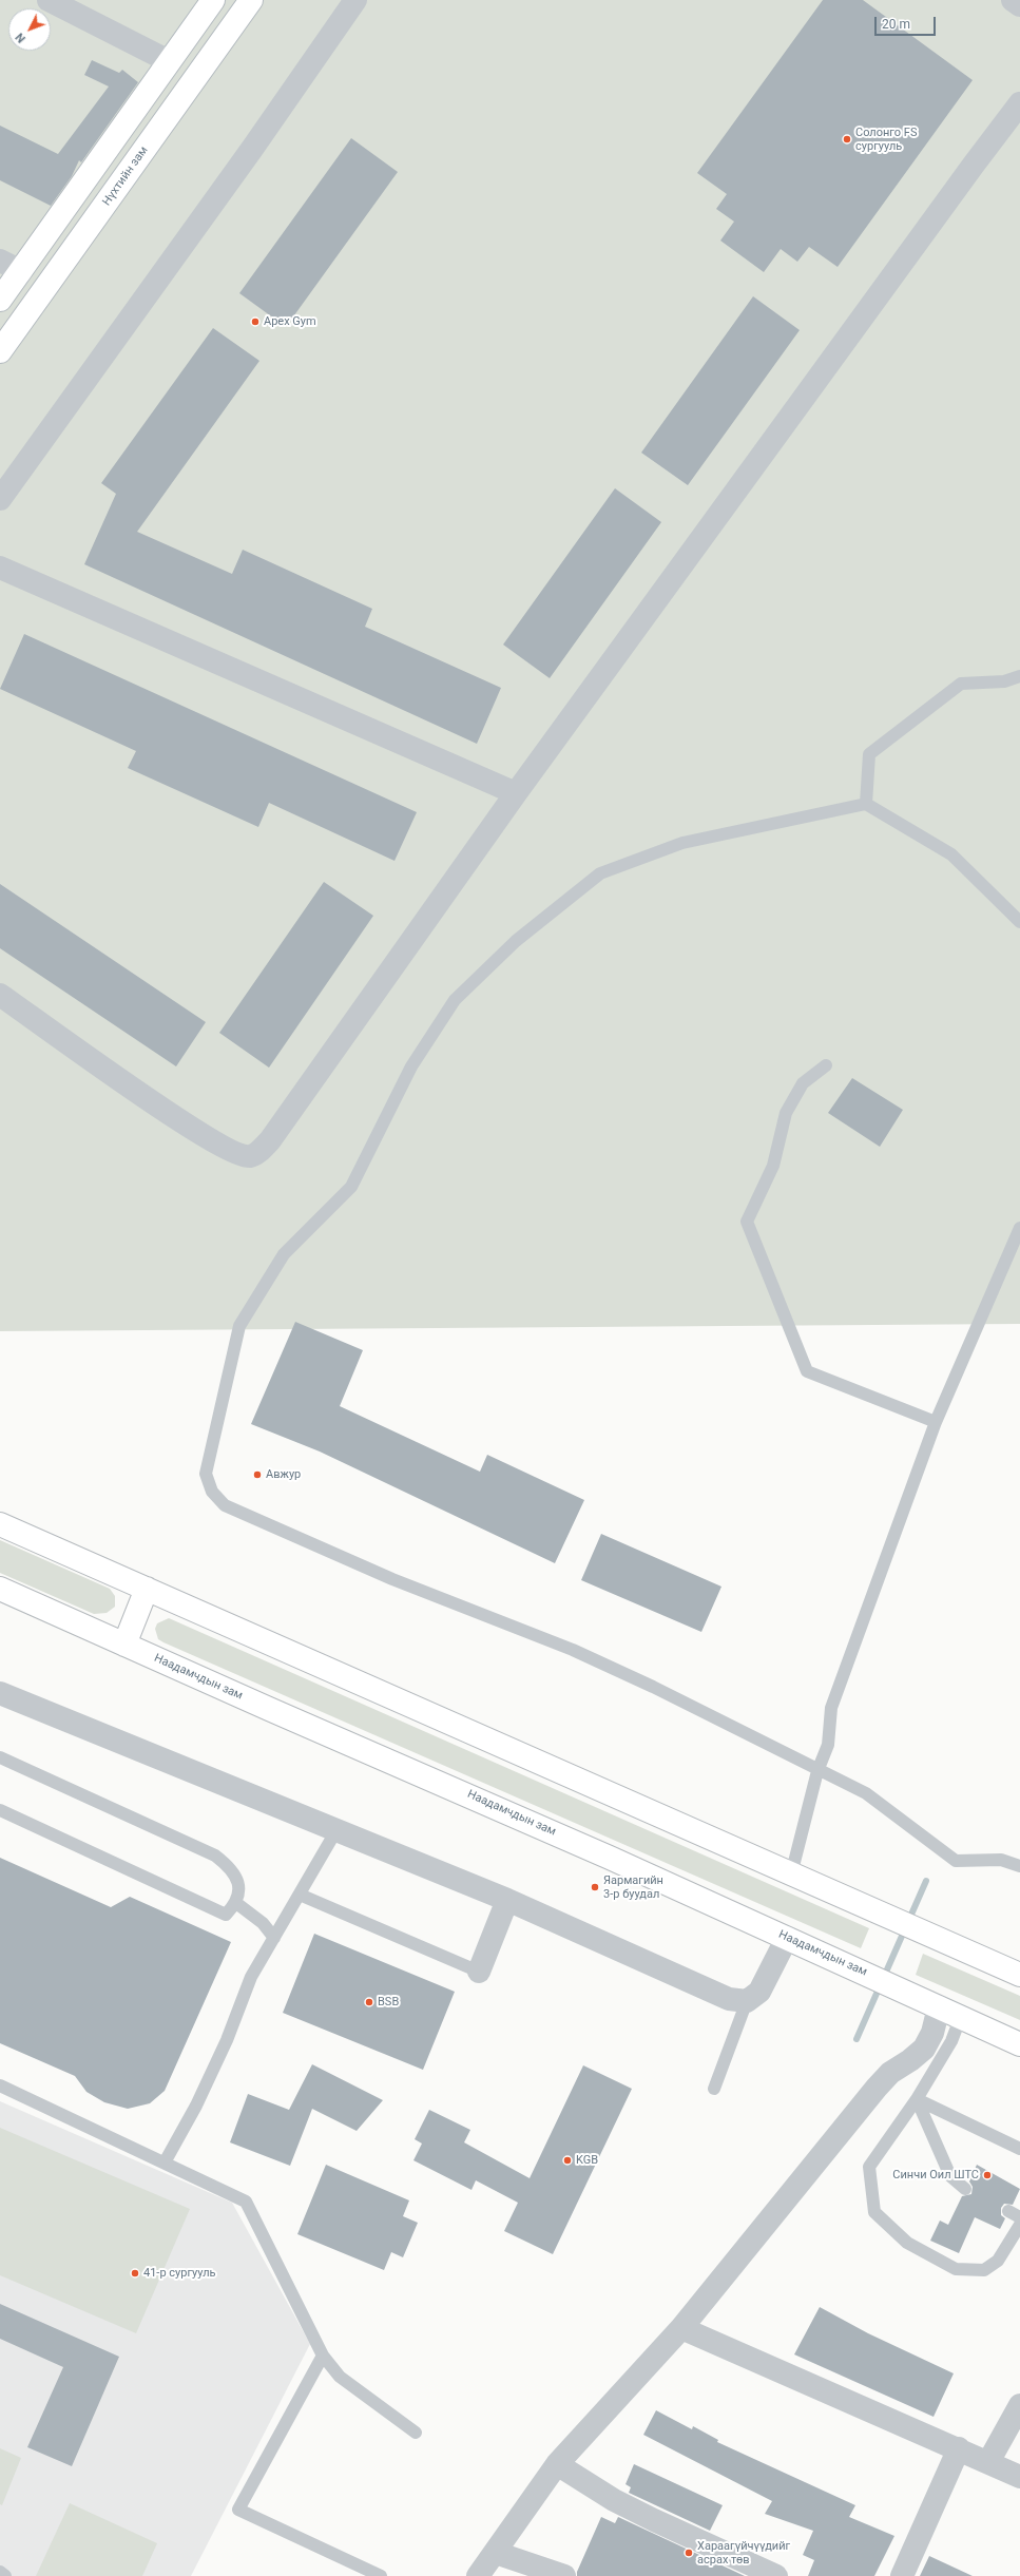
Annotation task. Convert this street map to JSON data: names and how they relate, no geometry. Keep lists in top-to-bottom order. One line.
{"streets":{"main road":["Нүхтийн зам","Наадамчдын зам"]},"places":["Солонго FS сургууль","Apex Gym","Авжур","Яармагийн 3-р буудал","BSB","KGB","Синчи Оил ШТС","41-р сургууль","Хараагүйчүүдийг асрах төв"],"scale_bar":"20 m","north":"bottom left"}
